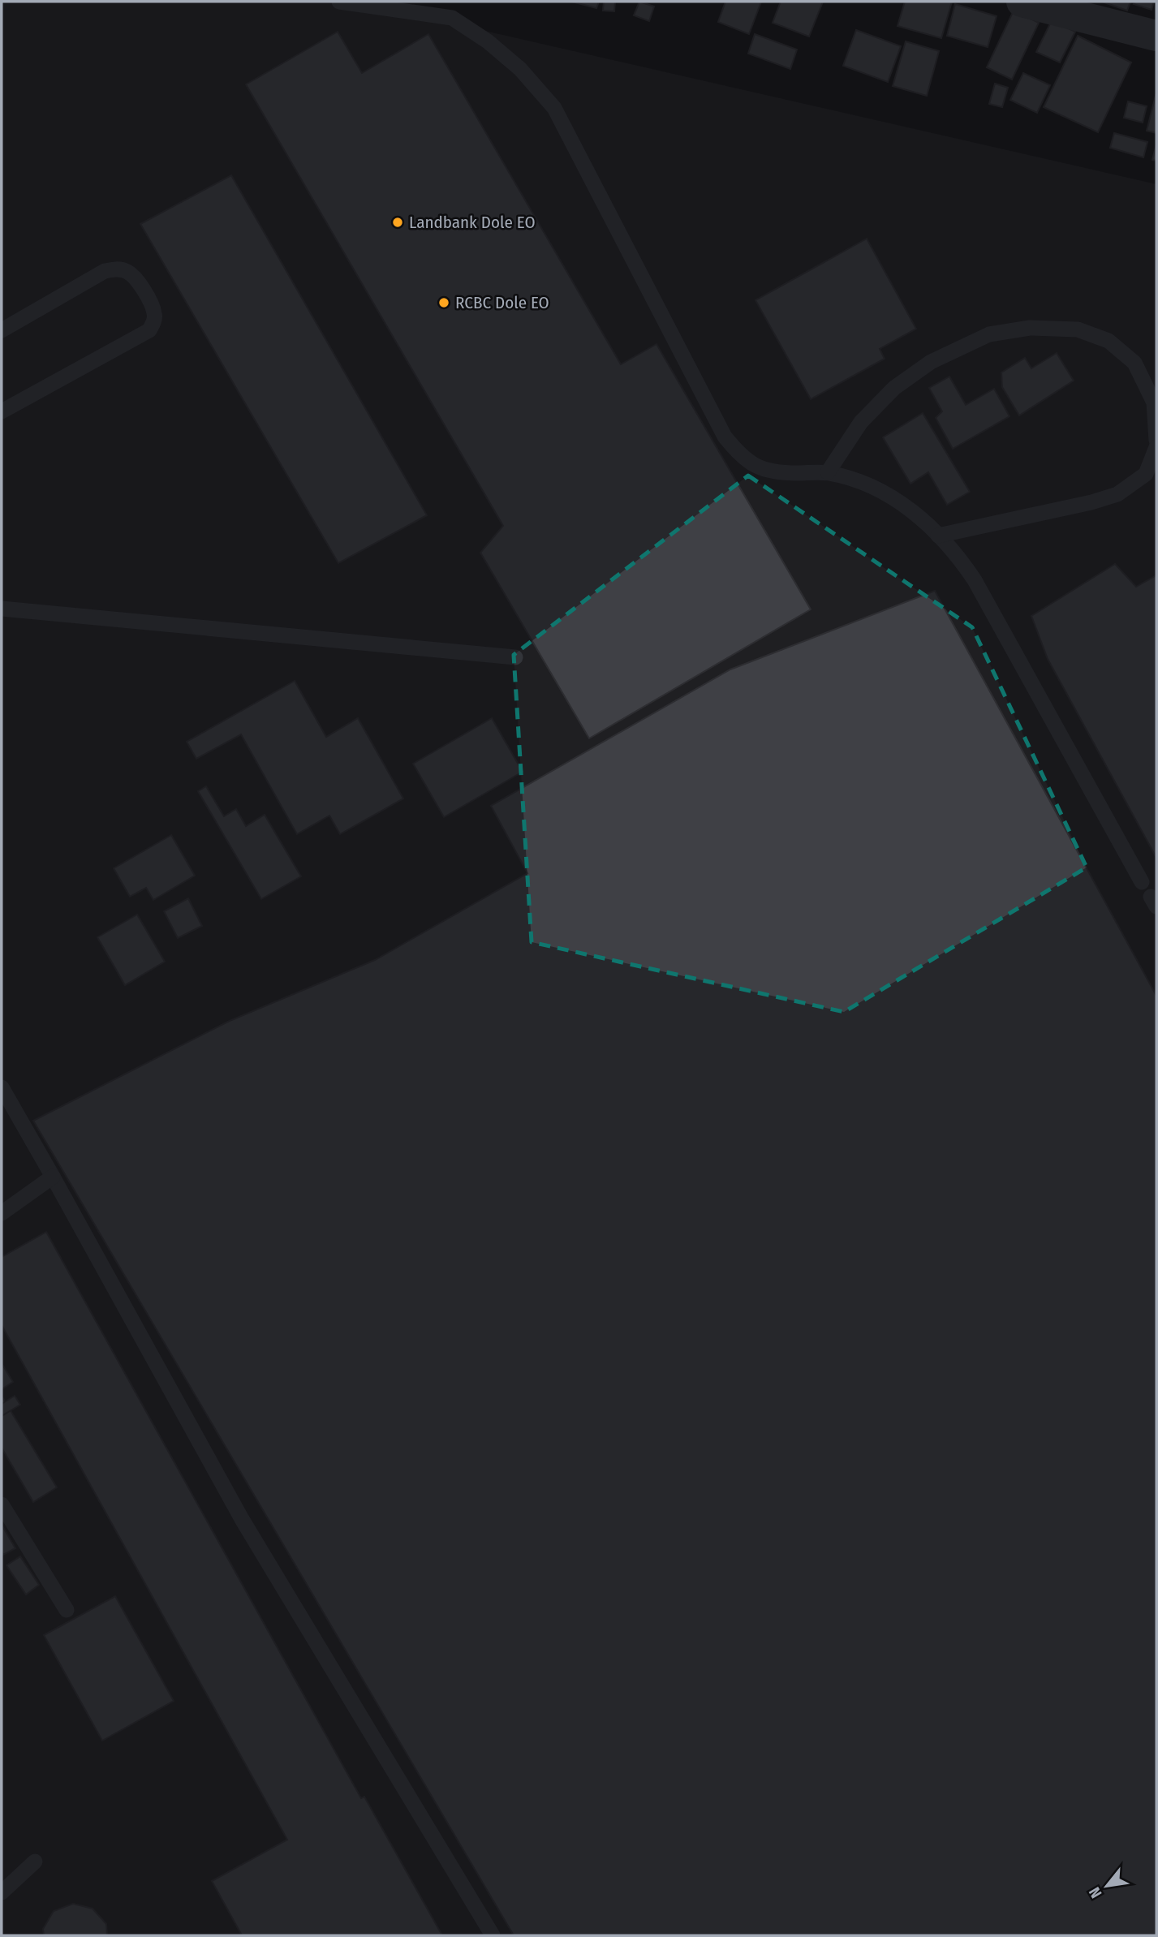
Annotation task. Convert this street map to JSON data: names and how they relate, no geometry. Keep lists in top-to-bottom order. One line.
{"places":["Landbank Dole EO","RCBC Dole EO"],"north":"bottom left"}
